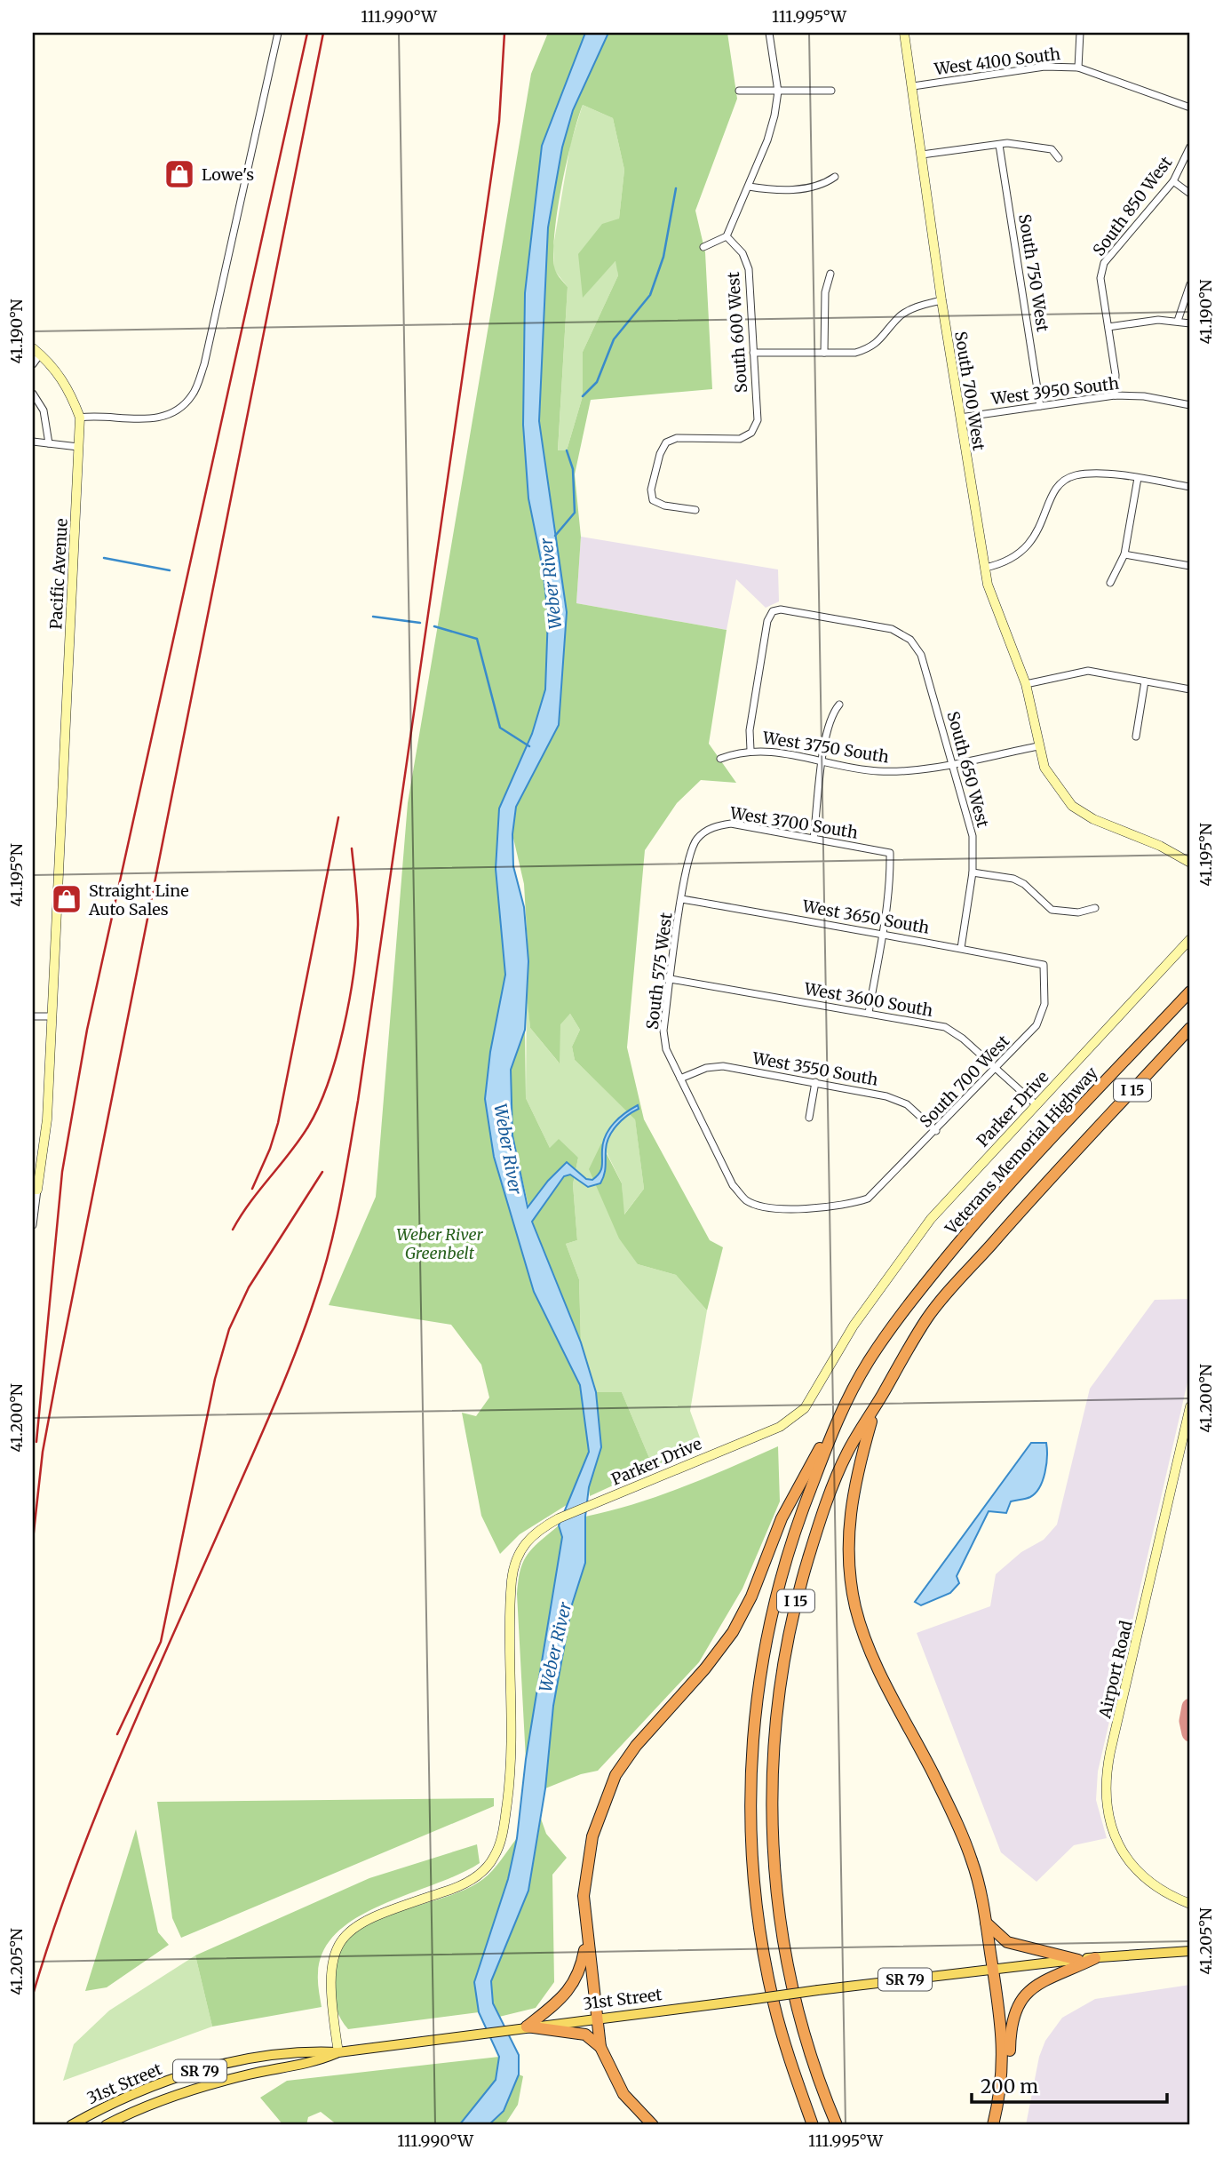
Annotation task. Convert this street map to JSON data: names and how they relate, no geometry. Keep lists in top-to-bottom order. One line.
{"streets":{"highway":["I 15","Veterans Memorial Highway"],"main road":["SR 79","31st Street"],"street":["West 4100 South","South 850 West","South 750 West","South 600 West","South 700 West","West 3950 South","Pacific Avenue","West 3750 South","South 650 West","West 3700 South","West 3650 South","South 575 West","West 3600 South","West 3550 South","Parker Drive","Airport Road"]},"crossings":[["West 4100 South","South 700 West"],["South 850 West","West 3950 South"],["South 750 West","West 3950 South"],["South 700 West","West 3950 South"],["South 700 West","West 3750 South"],["South 700 West","West 3650 South"],["South 700 West","South 575 West"],["South 700 West","West 3600 South"],["South 700 West","West 3550 South"],["West 3750 South","South 650 West"],["South 650 West","West 3650 South"],["West 3700 South","West 3650 South"],["West 3700 South","South 575 West"],["West 3650 South","South 575 West"],["South 575 West","West 3600 South"],["South 575 West","West 3550 South"],["West 3600 South","Parker Drive"],["Parker Drive","SR 79"],["Parker Drive","31st Street"],["SR 79","31st Street"]],"water":["Weber River"],"parks":["Weber River Greenbelt"],"places":{"shop":["Lowe's","Straight Line Auto Sales"]},"scale_bar":"200 m","coordinates":["111.990°W","111.995°W","41.190°N","41.195°N","41.200°N","41.205°N"]}
